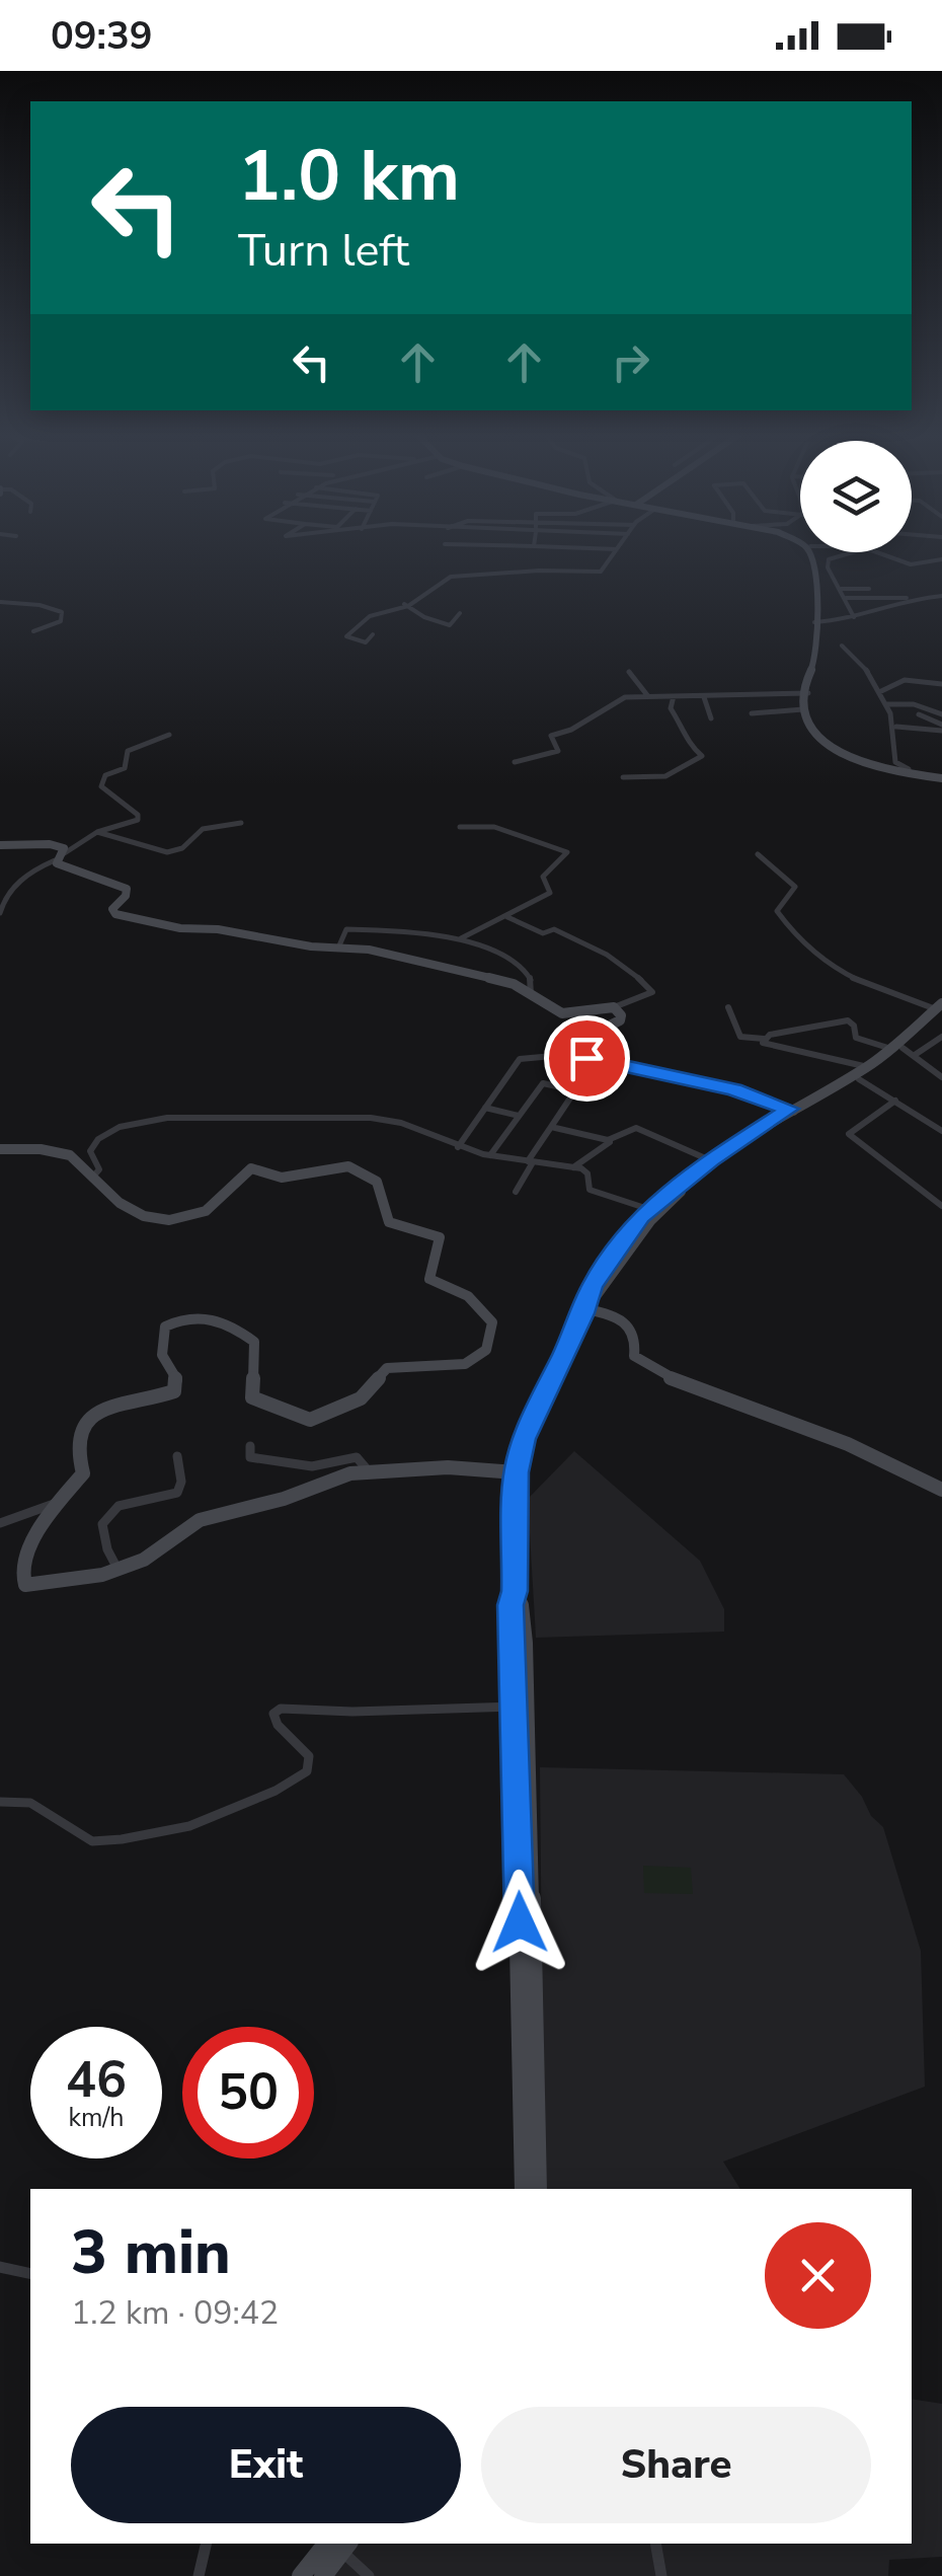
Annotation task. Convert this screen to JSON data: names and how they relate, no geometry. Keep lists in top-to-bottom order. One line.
{"page":{"status":"09:39","turn":["1.0 km","Turn left"],"speed":"46 km/h","limit":"50","heading":["3 min","1.2 km · 09:42"],"buttons":["Exit","Share"]}}
